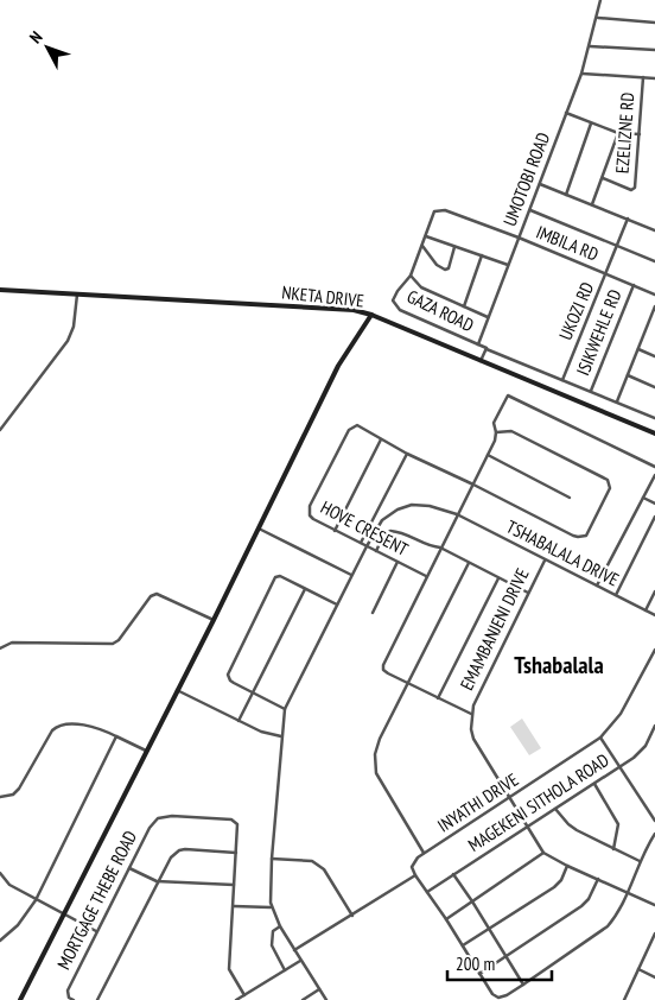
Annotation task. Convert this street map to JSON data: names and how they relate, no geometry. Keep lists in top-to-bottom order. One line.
{"streets":{"street":["EZELIZNE RD","UMOTOBI ROAD","IMBILA RD","NKETA DRIVE","GAZA ROAD","UKOZI RD","ISIKWEHLE RD","HOVE CRESENT","TSHABALALA DRIVE","EMAMBANJENI DRIVE","INYATHI DRIVE","MAGEKENI SITHOLA ROAD","MORTGAGE THEBE ROAD"]},"crossings":[["UMOTOBI ROAD","IMBILA RD"],["UMOTOBI ROAD","GAZA ROAD"],["IMBILA RD","UKOZI RD"],["IMBILA RD","ISIKWEHLE RD"],["HOVE CRESENT","TSHABALALA DRIVE"],["TSHABALALA DRIVE","EMAMBANJENI DRIVE"],["EMAMBANJENI DRIVE","INYATHI DRIVE"],["EMAMBANJENI DRIVE","MAGEKENI SITHOLA ROAD"]],"districts":["Tshabalala"],"scale_bar":"200 m","north":"top left"}
